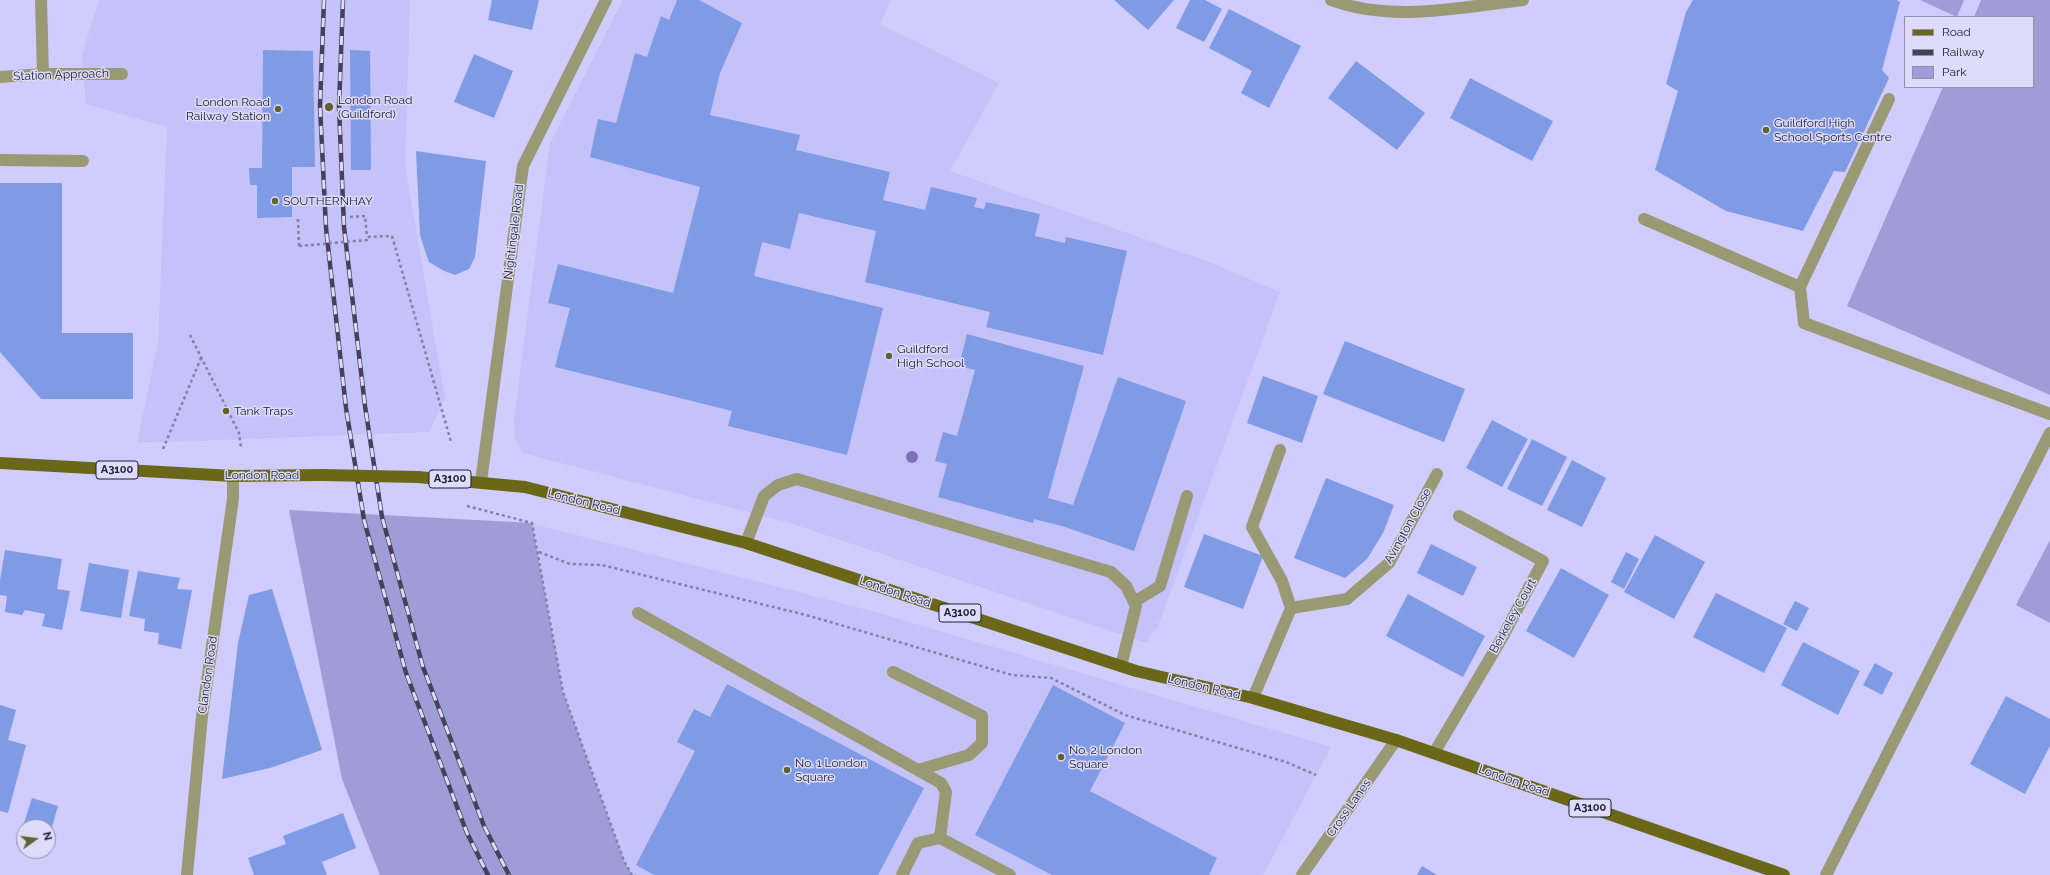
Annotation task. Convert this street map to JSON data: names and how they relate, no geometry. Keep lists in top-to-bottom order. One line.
{"streets":{"main road":["A3100","London Road"],"street":["Station Approach","Nightingale Road","Avington Close","Berkeley Court","Clandon Road","Cross Lanes"]},"crossings":[["Nightingale Road","London Road"],["London Road","Berkeley Court"],["London Road","Clandon Road"],["London Road","Cross Lanes"]],"places":["London Road (Guildford)","London Road Railway Station","Guildford High School Sports Centre","SOUTHERNHAY","Guildford High School","Tank Traps","No. 2 London Square","No. 1 London Square"],"legend":["Road","Railway","Park"],"north":"right"}
